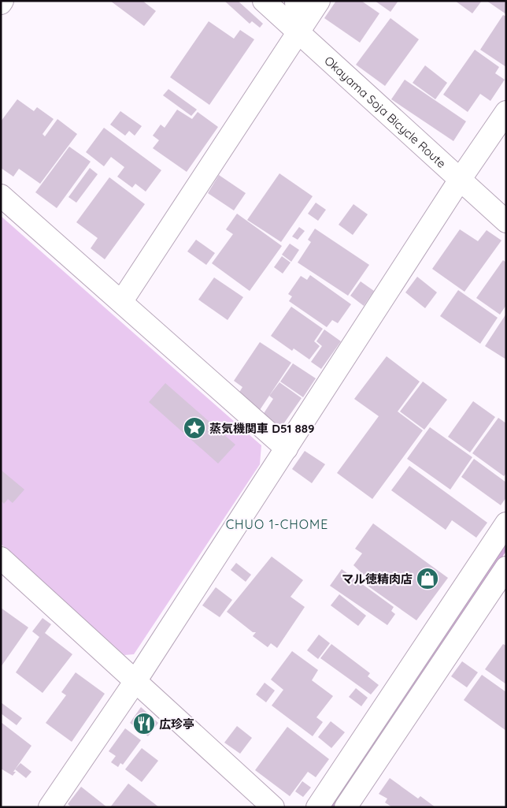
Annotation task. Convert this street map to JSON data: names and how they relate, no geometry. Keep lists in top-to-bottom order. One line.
{"streets":{"street":["Okayama Soja Bicycle Route"]},"districts":["CHUO 1-CHOME"],"places":{"place":["蒸気機関車 D51 889"],"shop":["マル徳精肉店"],"restaurant":["広珍亭"]}}
